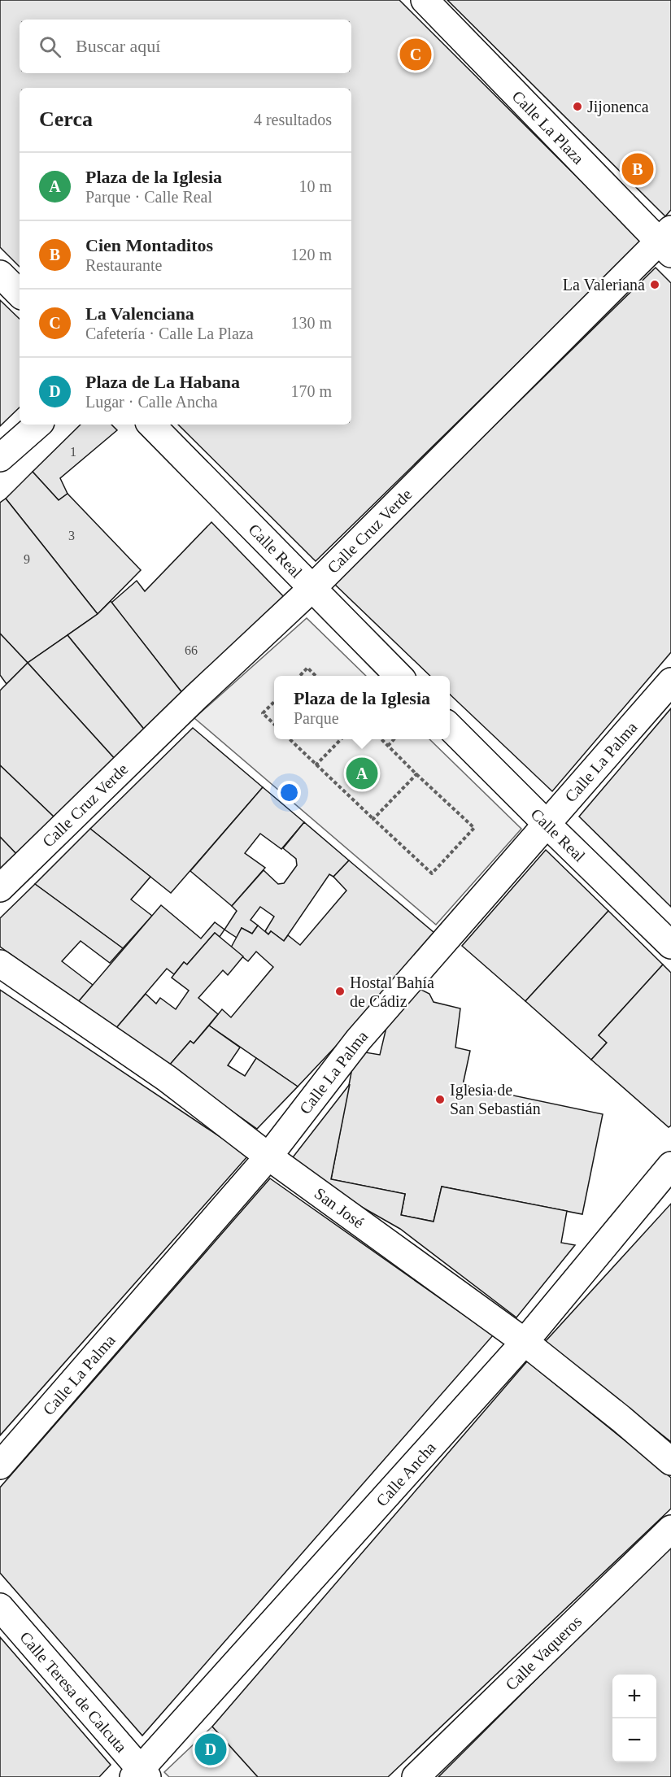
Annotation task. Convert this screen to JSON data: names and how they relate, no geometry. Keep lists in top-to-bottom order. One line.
{"streets":{"street":["Calle La Plaza","Calle Cruz Verde","Calle Real","Calle La Palma","San José","Calle Ancha","Calle Vaqueros","Calle Teresa de Calcuta"]},"crossings":[["Calle La Plaza","Calle Cruz Verde"],["Calle Cruz Verde","Calle Real"],["Calle Real","Calle La Palma"],["Calle La Palma","San José"],["San José","Calle Ancha"],["Calle Ancha","Calle Teresa de Calcuta"]],"places":["Jijonenca","La Valeriana","Hostal Bahía de Cádiz","Iglesia de San Sebastián"],"house_numbers":["1","3","9","66"],"page":{"search":"Buscar aquí","pins":["C","B","A","D"],"heading":["Cerca","4 resultados"],"list":[{"mark":"A","name":"Plaza de la Iglesia","note":"Parque · Calle Real","value":"10 m"},{"mark":"B","name":"Cien Montaditos","note":"Restaurante","value":"120 m"},{"mark":"C","name":"La Valenciana","note":"Cafetería · Calle La Plaza","value":"130 m"},{"mark":"D","name":"Plaza de La Habana","note":"Lugar · Calle Ancha","value":"170 m"}],"popup":["Plaza de la Iglesia","Parque"],"map_buttons":["+","−"]}}
